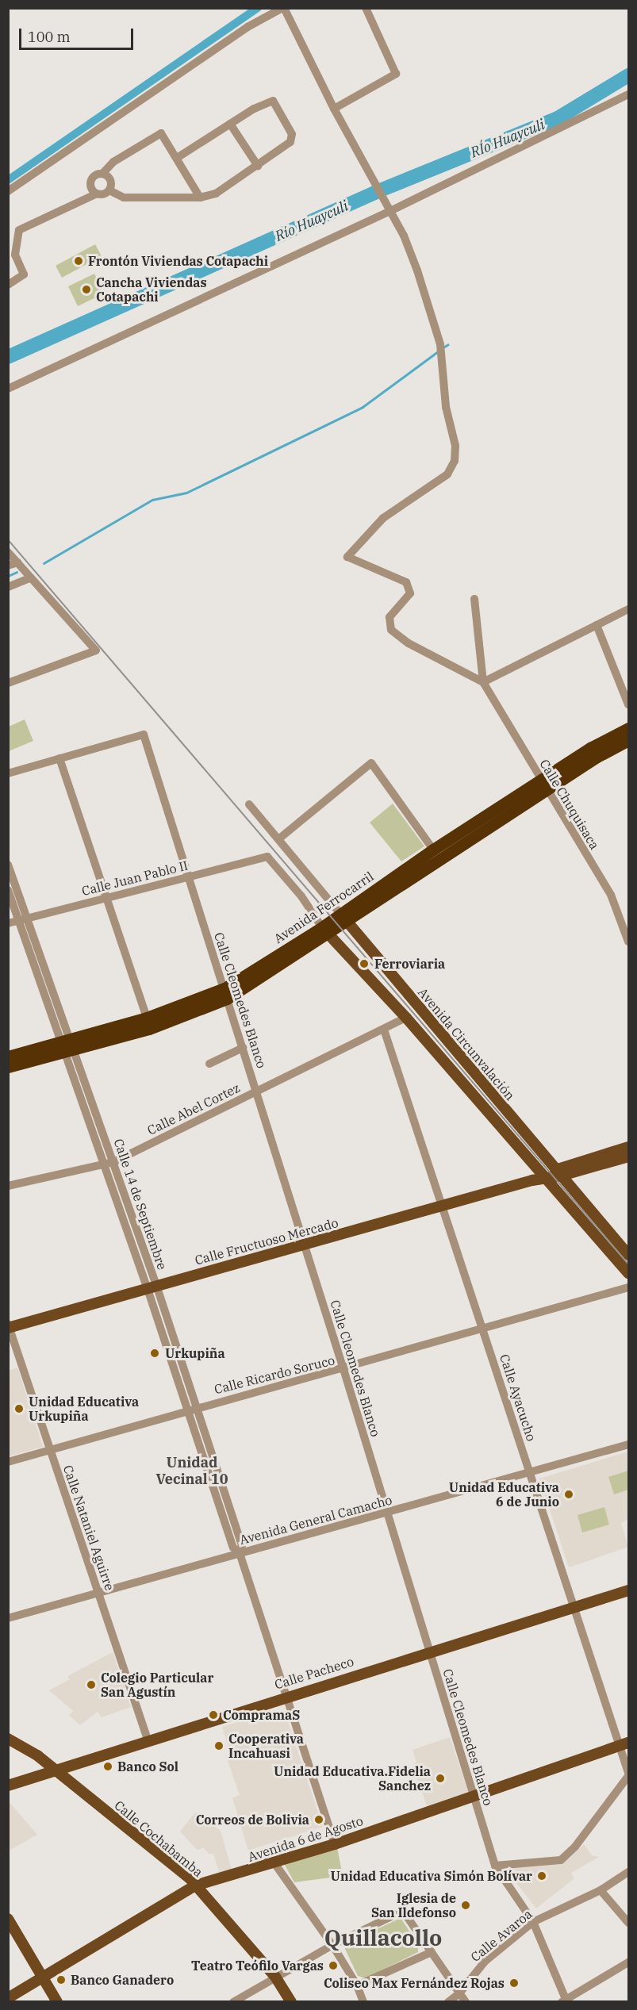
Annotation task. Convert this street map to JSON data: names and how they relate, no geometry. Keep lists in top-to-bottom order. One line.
{"streets":{"highway":["Avenida Ferrocarril"],"main road":["Avenida Circunvalación","Calle Fructuoso Mercado","Calle Pacheco","Calle Cochabamba","Avenida 6 de Agosto"],"street":["Calle Chuquisaca","Calle Juan Pablo II","Calle Cleomedes Blanco","Calle Abel Cortez","Calle 14 de Septiembre","Calle Ricardo Soruco","Calle Ayacucho","Avenida General Camacho","Calle Nataniel Aguirre","Calle Avaroa"]},"crossings":[["Calle Chuquisaca","Avenida Ferrocarril"],["Calle Juan Pablo II","Calle Cleomedes Blanco"],["Calle Juan Pablo II","Avenida Circunvalación"],["Calle Juan Pablo II","Calle 14 de Septiembre"],["Avenida Ferrocarril","Calle Cleomedes Blanco"],["Avenida Ferrocarril","Avenida Circunvalación"],["Avenida Ferrocarril","Calle 14 de Septiembre"],["Calle Cleomedes Blanco","Calle Abel Cortez"],["Calle Cleomedes Blanco","Calle Fructuoso Mercado"],["Calle Cleomedes Blanco","Calle Ricardo Soruco"],["Calle Cleomedes Blanco","Avenida General Camacho"],["Calle Cleomedes Blanco","Calle Pacheco"],["Calle Cleomedes Blanco","Avenida 6 de Agosto"],["Calle Cleomedes Blanco","Calle Avaroa"],["Avenida Circunvalación","Calle Abel Cortez"],["Avenida Circunvalación","Calle Fructuoso Mercado"],["Calle Abel Cortez","Calle 14 de Septiembre"],["Calle Abel Cortez","Calle Ayacucho"],["Calle 14 de Septiembre","Calle Fructuoso Mercado"],["Calle 14 de Septiembre","Calle Ricardo Soruco"],["Calle 14 de Septiembre","Avenida General Camacho"],["Calle 14 de Septiembre","Calle Pacheco"],["Calle 14 de Septiembre","Avenida 6 de Agosto"],["Calle Fructuoso Mercado","Calle Ayacucho"],["Calle Fructuoso Mercado","Calle Nataniel Aguirre"],["Calle Ricardo Soruco","Calle Ayacucho"],["Calle Ricardo Soruco","Calle Nataniel Aguirre"],["Calle Ayacucho","Avenida General Camacho"],["Calle Ayacucho","Calle Pacheco"],["Calle Ayacucho","Avenida 6 de Agosto"],["Avenida General Camacho","Calle Nataniel Aguirre"],["Calle Nataniel Aguirre","Calle Pacheco"],["Calle Pacheco","Calle Cochabamba"],["Calle Cochabamba","Avenida 6 de Agosto"]],"districts":["Unidad Vecinal 10","Quillacollo"],"water":["RÍo Huayculi","Río Huayculi"],"places":["Frontón Viviendas Cotapachi","Cancha Viviendas Cotapachi","Ferroviaria","Urkupiña","Unidad Educativa Urkupiña","Unidad Educativa 6 de Junio","Colegio Particular San Agustín","CompramaS","Cooperativa Incahuasi","Banco Sol","Unidad Educativa.Fidelia Sanchez","Correos de Bolivia","Unidad Educativa Simón Bolívar","Iglesia de San Ildefonso","Teatro Teófilo Vargas","Banco Ganadero","Coliseo Max Fernández Rojas"],"scale_bar":"100 m"}
